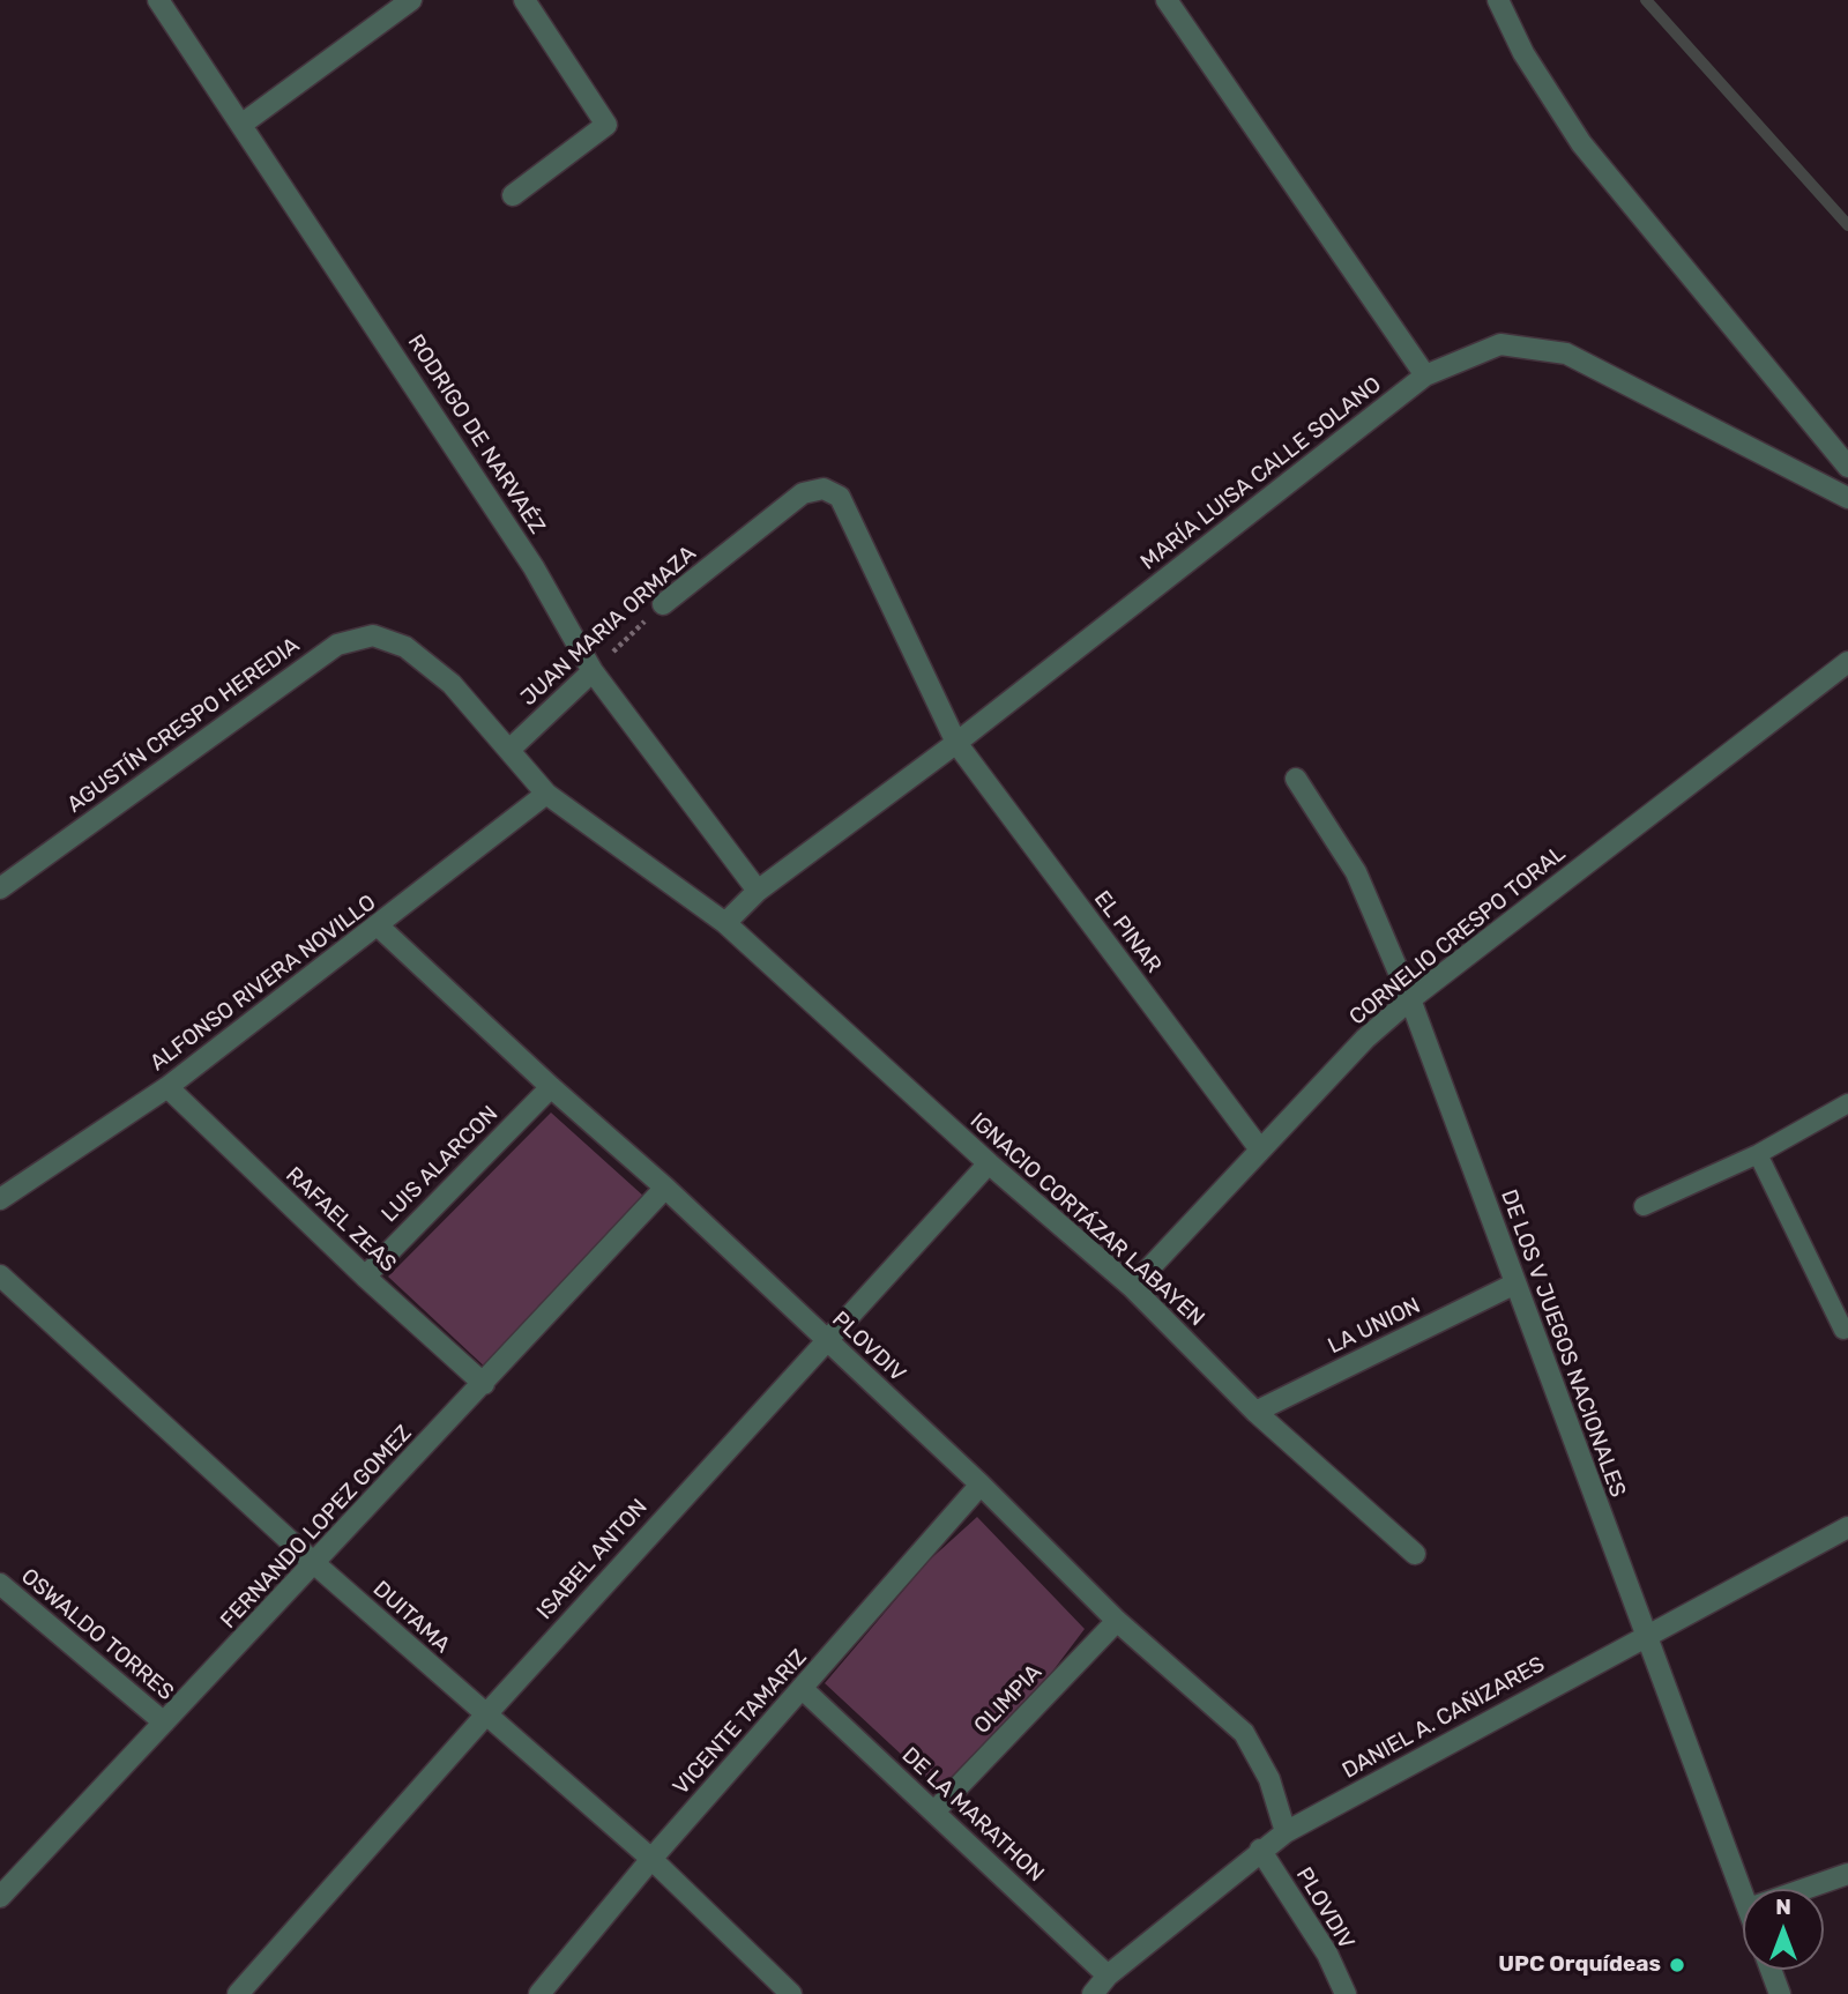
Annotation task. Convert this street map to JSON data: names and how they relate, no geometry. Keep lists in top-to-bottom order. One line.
{"streets":{"street":["RODRIGO DE NARVAÉZ","MARÍA LUISA CALLE SOLANO","JUAN MARIA ORMAZA","AGUSTÍN CRESPO HEREDIA","EL PINAR","CORNELIO CRESPO TORAL","ALFONSO RIVERA NOVILLO","LUIS ALARCON","RAFAEL ZEAS","IGNACIO CORTÁZAR LABAYEN","LA UNION","DE LOS V JUEGOS NACIONALES","PLOVDIV","FERNANDO LOPEZ GOMEZ","ISABEL ANTON","DUITAMA","OSWALDO TORRES","OLIMPIA","DANIEL A. CAÑIZARES","VICENTE TAMARIZ","DE LA MARATHON"]},"crossings":[["RODRIGO DE NARVAÉZ","MARÍA LUISA CALLE SOLANO"],["RODRIGO DE NARVAÉZ","JUAN MARIA ORMAZA"],["MARÍA LUISA CALLE SOLANO","JUAN MARIA ORMAZA"],["MARÍA LUISA CALLE SOLANO","EL PINAR"],["JUAN MARIA ORMAZA","EL PINAR"],["JUAN MARIA ORMAZA","IGNACIO CORTÁZAR LABAYEN"],["AGUSTÍN CRESPO HEREDIA","IGNACIO CORTÁZAR LABAYEN"],["EL PINAR","CORNELIO CRESPO TORAL"],["CORNELIO CRESPO TORAL","IGNACIO CORTÁZAR LABAYEN"],["CORNELIO CRESPO TORAL","DE LOS V JUEGOS NACIONALES"],["ALFONSO RIVERA NOVILLO","RAFAEL ZEAS"],["ALFONSO RIVERA NOVILLO","IGNACIO CORTÁZAR LABAYEN"],["ALFONSO RIVERA NOVILLO","PLOVDIV"],["LUIS ALARCON","RAFAEL ZEAS"],["LUIS ALARCON","PLOVDIV"],["RAFAEL ZEAS","FERNANDO LOPEZ GOMEZ"],["IGNACIO CORTÁZAR LABAYEN","LA UNION"],["IGNACIO CORTÁZAR LABAYEN","ISABEL ANTON"],["LA UNION","DE LOS V JUEGOS NACIONALES"],["DE LOS V JUEGOS NACIONALES","DANIEL A. CAÑIZARES"],["PLOVDIV","FERNANDO LOPEZ GOMEZ"],["PLOVDIV","ISABEL ANTON"],["PLOVDIV","OLIMPIA"],["PLOVDIV","DANIEL A. CAÑIZARES"],["PLOVDIV","VICENTE TAMARIZ"],["FERNANDO LOPEZ GOMEZ","DUITAMA"],["FERNANDO LOPEZ GOMEZ","OSWALDO TORRES"],["ISABEL ANTON","DUITAMA"],["DUITAMA","VICENTE TAMARIZ"],["OLIMPIA","DE LA MARATHON"],["DANIEL A. CAÑIZARES","DE LA MARATHON"],["VICENTE TAMARIZ","DE LA MARATHON"]],"places":["UPC Orquídeas"],"north":"top"}
